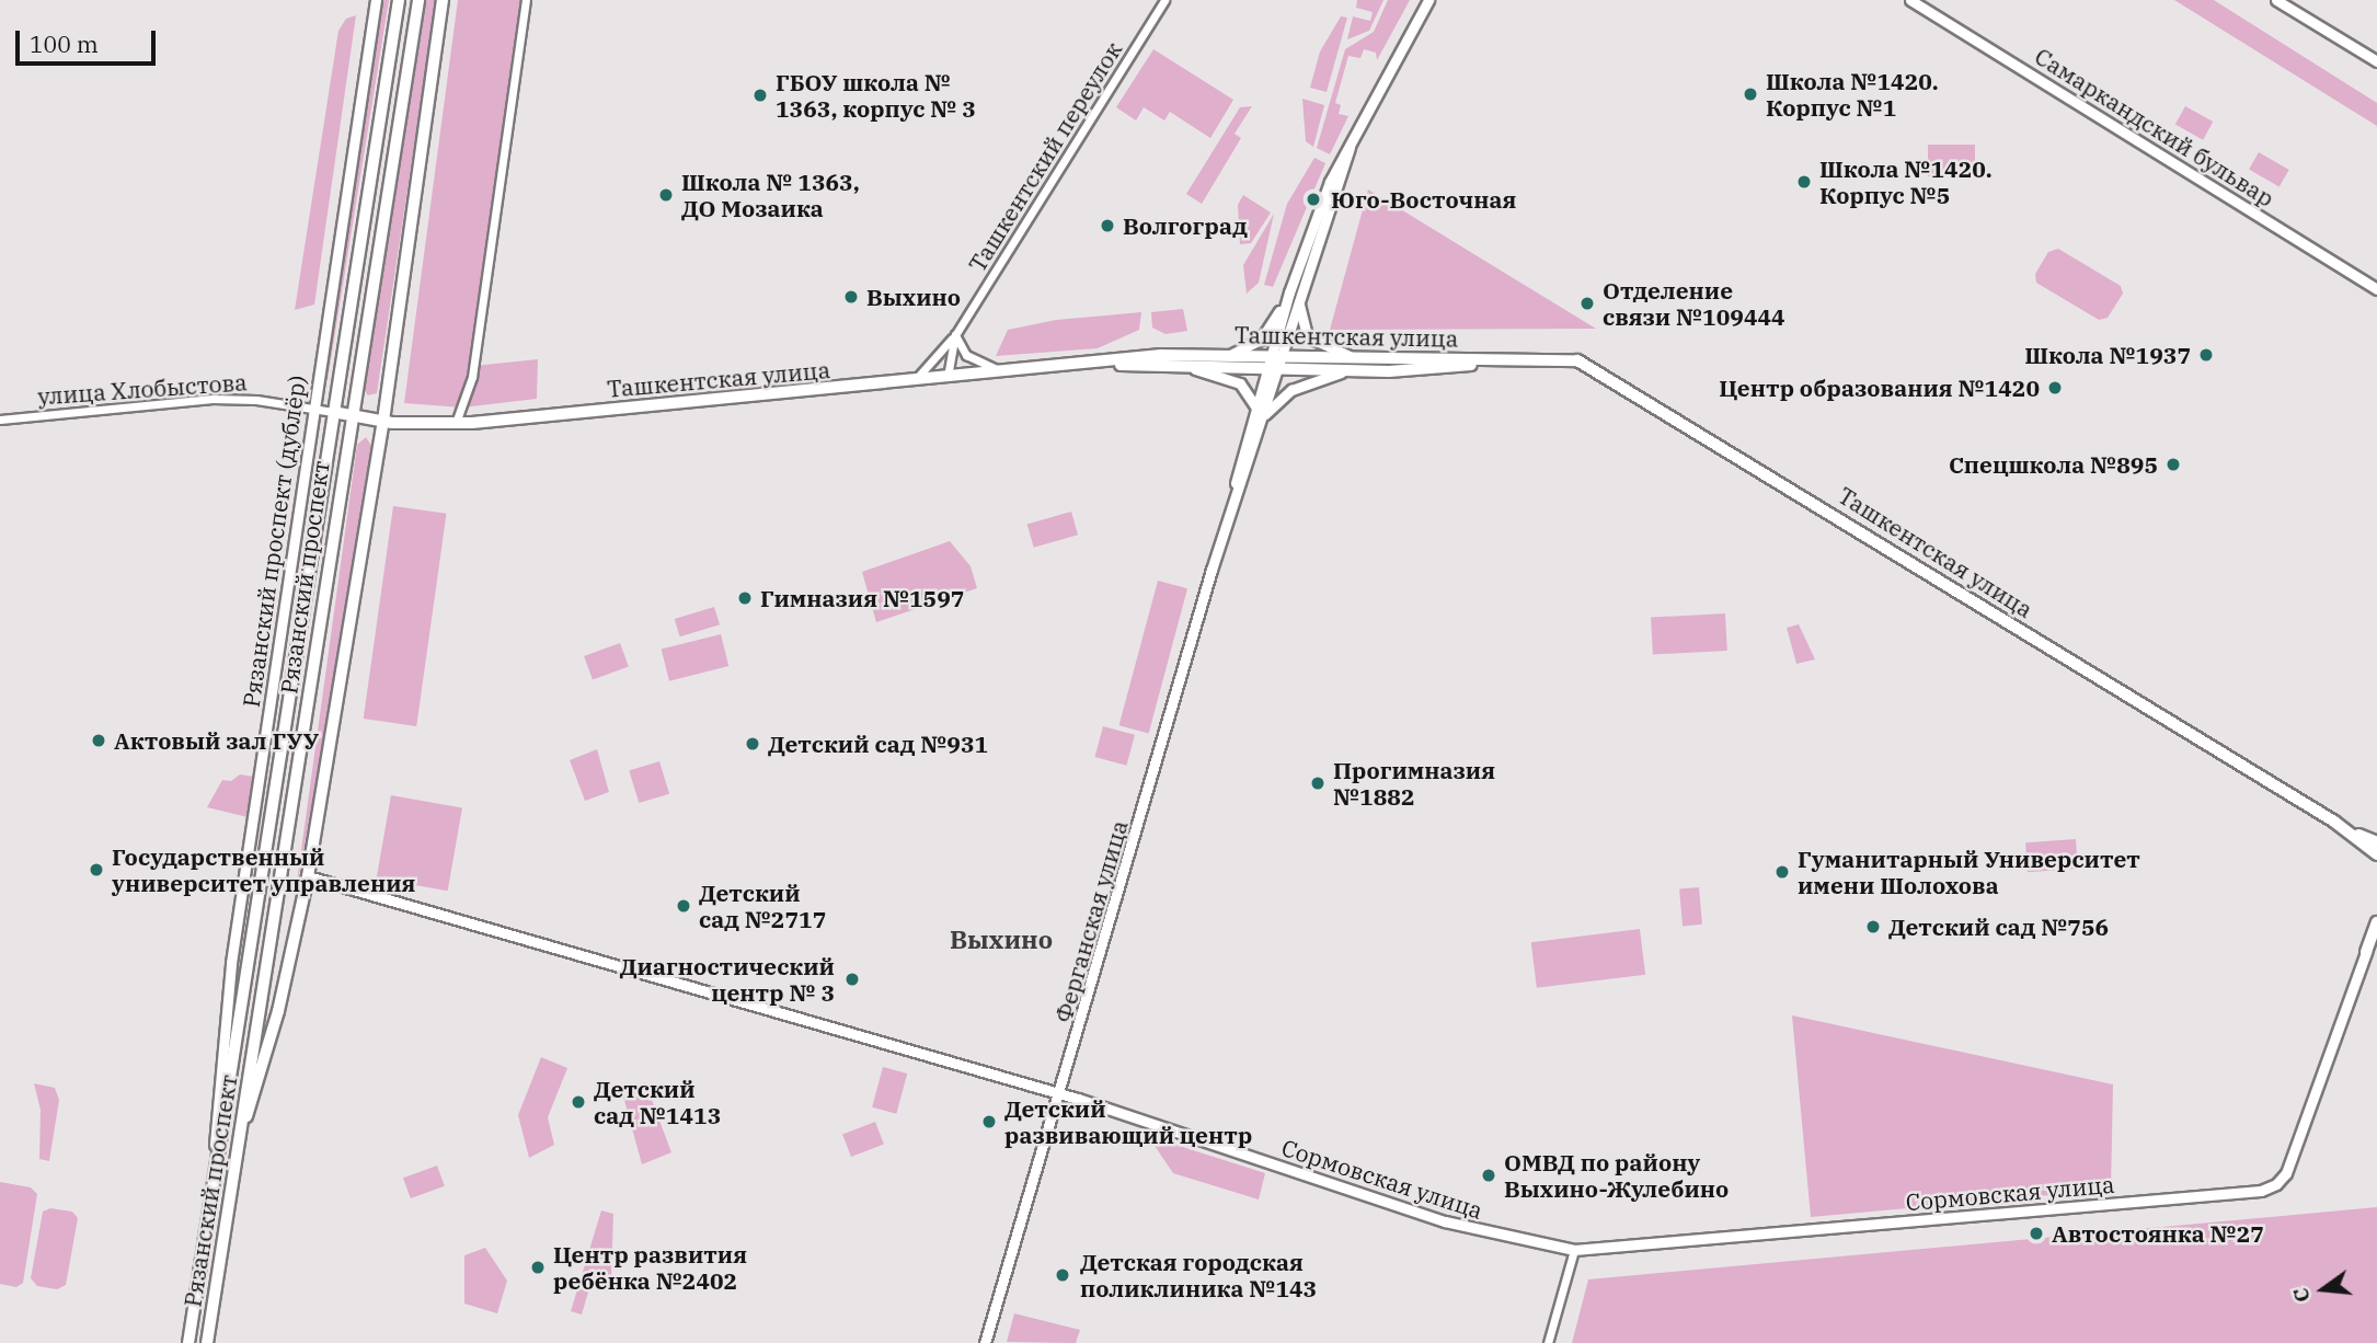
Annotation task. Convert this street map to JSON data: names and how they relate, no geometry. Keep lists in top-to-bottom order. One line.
{"streets":{"main road":["Ташкентская улица","Рязанский проспект"],"street":["Самаркандский бульвар","Ташкентский переулок","улица Хлобыстова","Рязанский проспект (дублёр)","Ферганская улица","Сормовская улица"]},"crossings":[["Ташкентский переулок","Ташкентская улица"],["Ташкентская улица","улица Хлобыстова"],["Ташкентская улица","Рязанский проспект"],["Ташкентская улица","Ферганская улица"],["улица Хлобыстова","Рязанский проспект (дублёр)"],["улица Хлобыстова","Рязанский проспект"],["Рязанский проспект (дублёр)","Рязанский проспект"],["Ферганская улица","Сормовская улица"]],"districts":["Выхино"],"places":["Школа №1420. Корпус №1","ГБОУ школа № 1363, корпус № 3","Школа №1420. Корпус №5","Школа № 1363, ДО Мозаика","Юго-Восточная","Волгоград","Выхино","Отделение связи №109444","Школа №1937","Центр образования №1420","Спецшкола №895","Гимназия №1597","Актовый зал ГУУ","Детский сад №931","Прогимназия №1882","Государственный университет управления","Гуманитарный Университет имени Шолохова","Детский сад №2717","Детский сад №756","Диагностический центр № 3","Детский сад №1413","Детский развивающий центр","ОМВД по району Выхино-Жулебино","Автостоянка №27","Центр развития ребёнка №2402","Детская городская поликлиника №143"],"scale_bar":"100 m","north":"left"}
